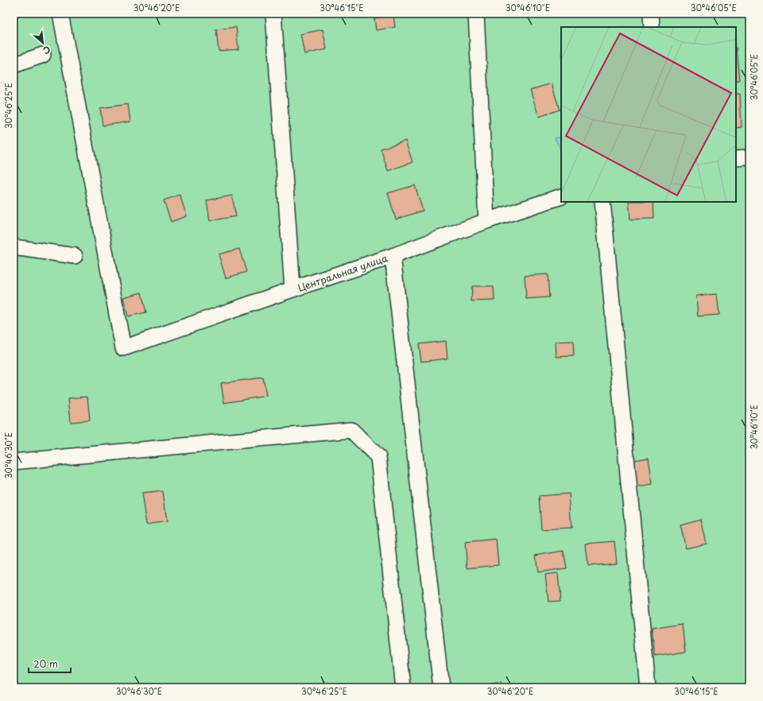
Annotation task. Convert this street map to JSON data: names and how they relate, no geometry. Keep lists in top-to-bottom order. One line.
{"streets":{"street":["Центральная улица"]},"scale_bar":"20 m","north":"bottom right","coordinates":["30°46'20\"E","30°46'15\"E","30°46'10\"E","30°46'05\"E","30°46'25\"E","30°46'30\"E"]}
